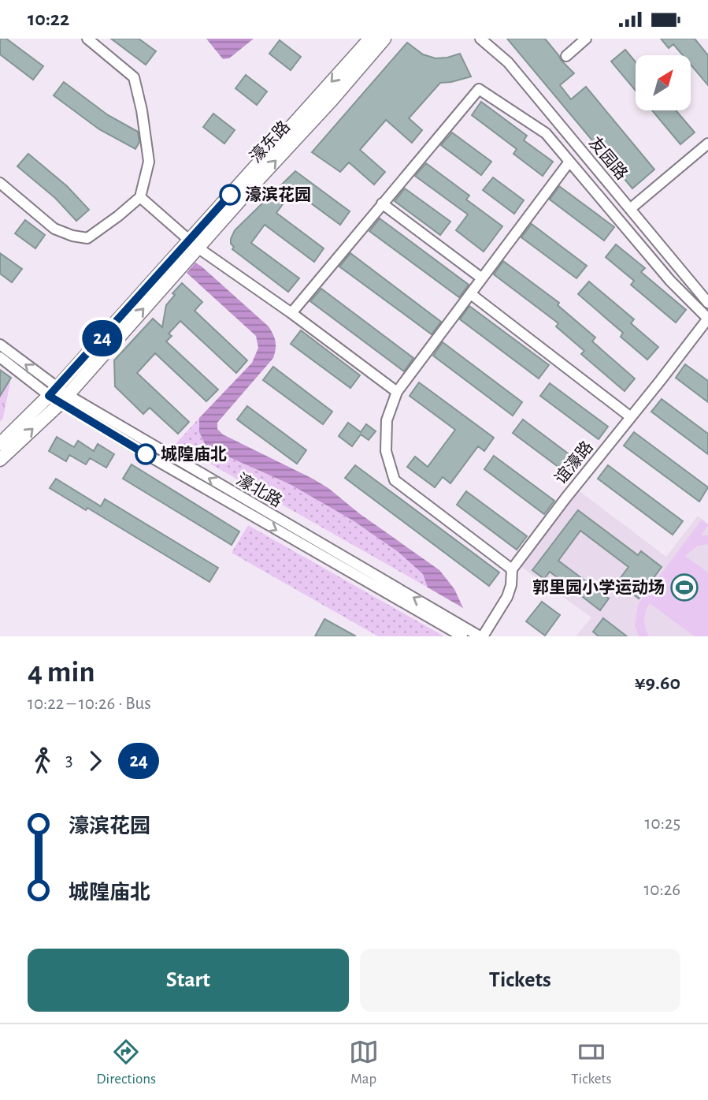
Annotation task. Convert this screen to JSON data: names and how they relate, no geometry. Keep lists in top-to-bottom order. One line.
{"streets":{"main road":["濠东路"],"street":["友园路","谊濠路","濠北路"]},"crossings":[["濠东路","濠北路"],["谊濠路","濠北路"]],"places":{"other":["濠滨花园","城隍庙北"],"sports":["郭里园小学运动场"]},"lines":["bus line 24"],"north":"top right","page":{"status":"10:22","on_map":"24","heading":["4 min","10:22 – 10:26 · Bus","¥9.60"],"legs":["3","24"],"list":[{"name":"濠滨花园","value":"10:25"},{"name":"城隍庙北","value":"10:26"}],"buttons":["Start","Tickets"],"tabs":["Directions","Map","Tickets"]}}
